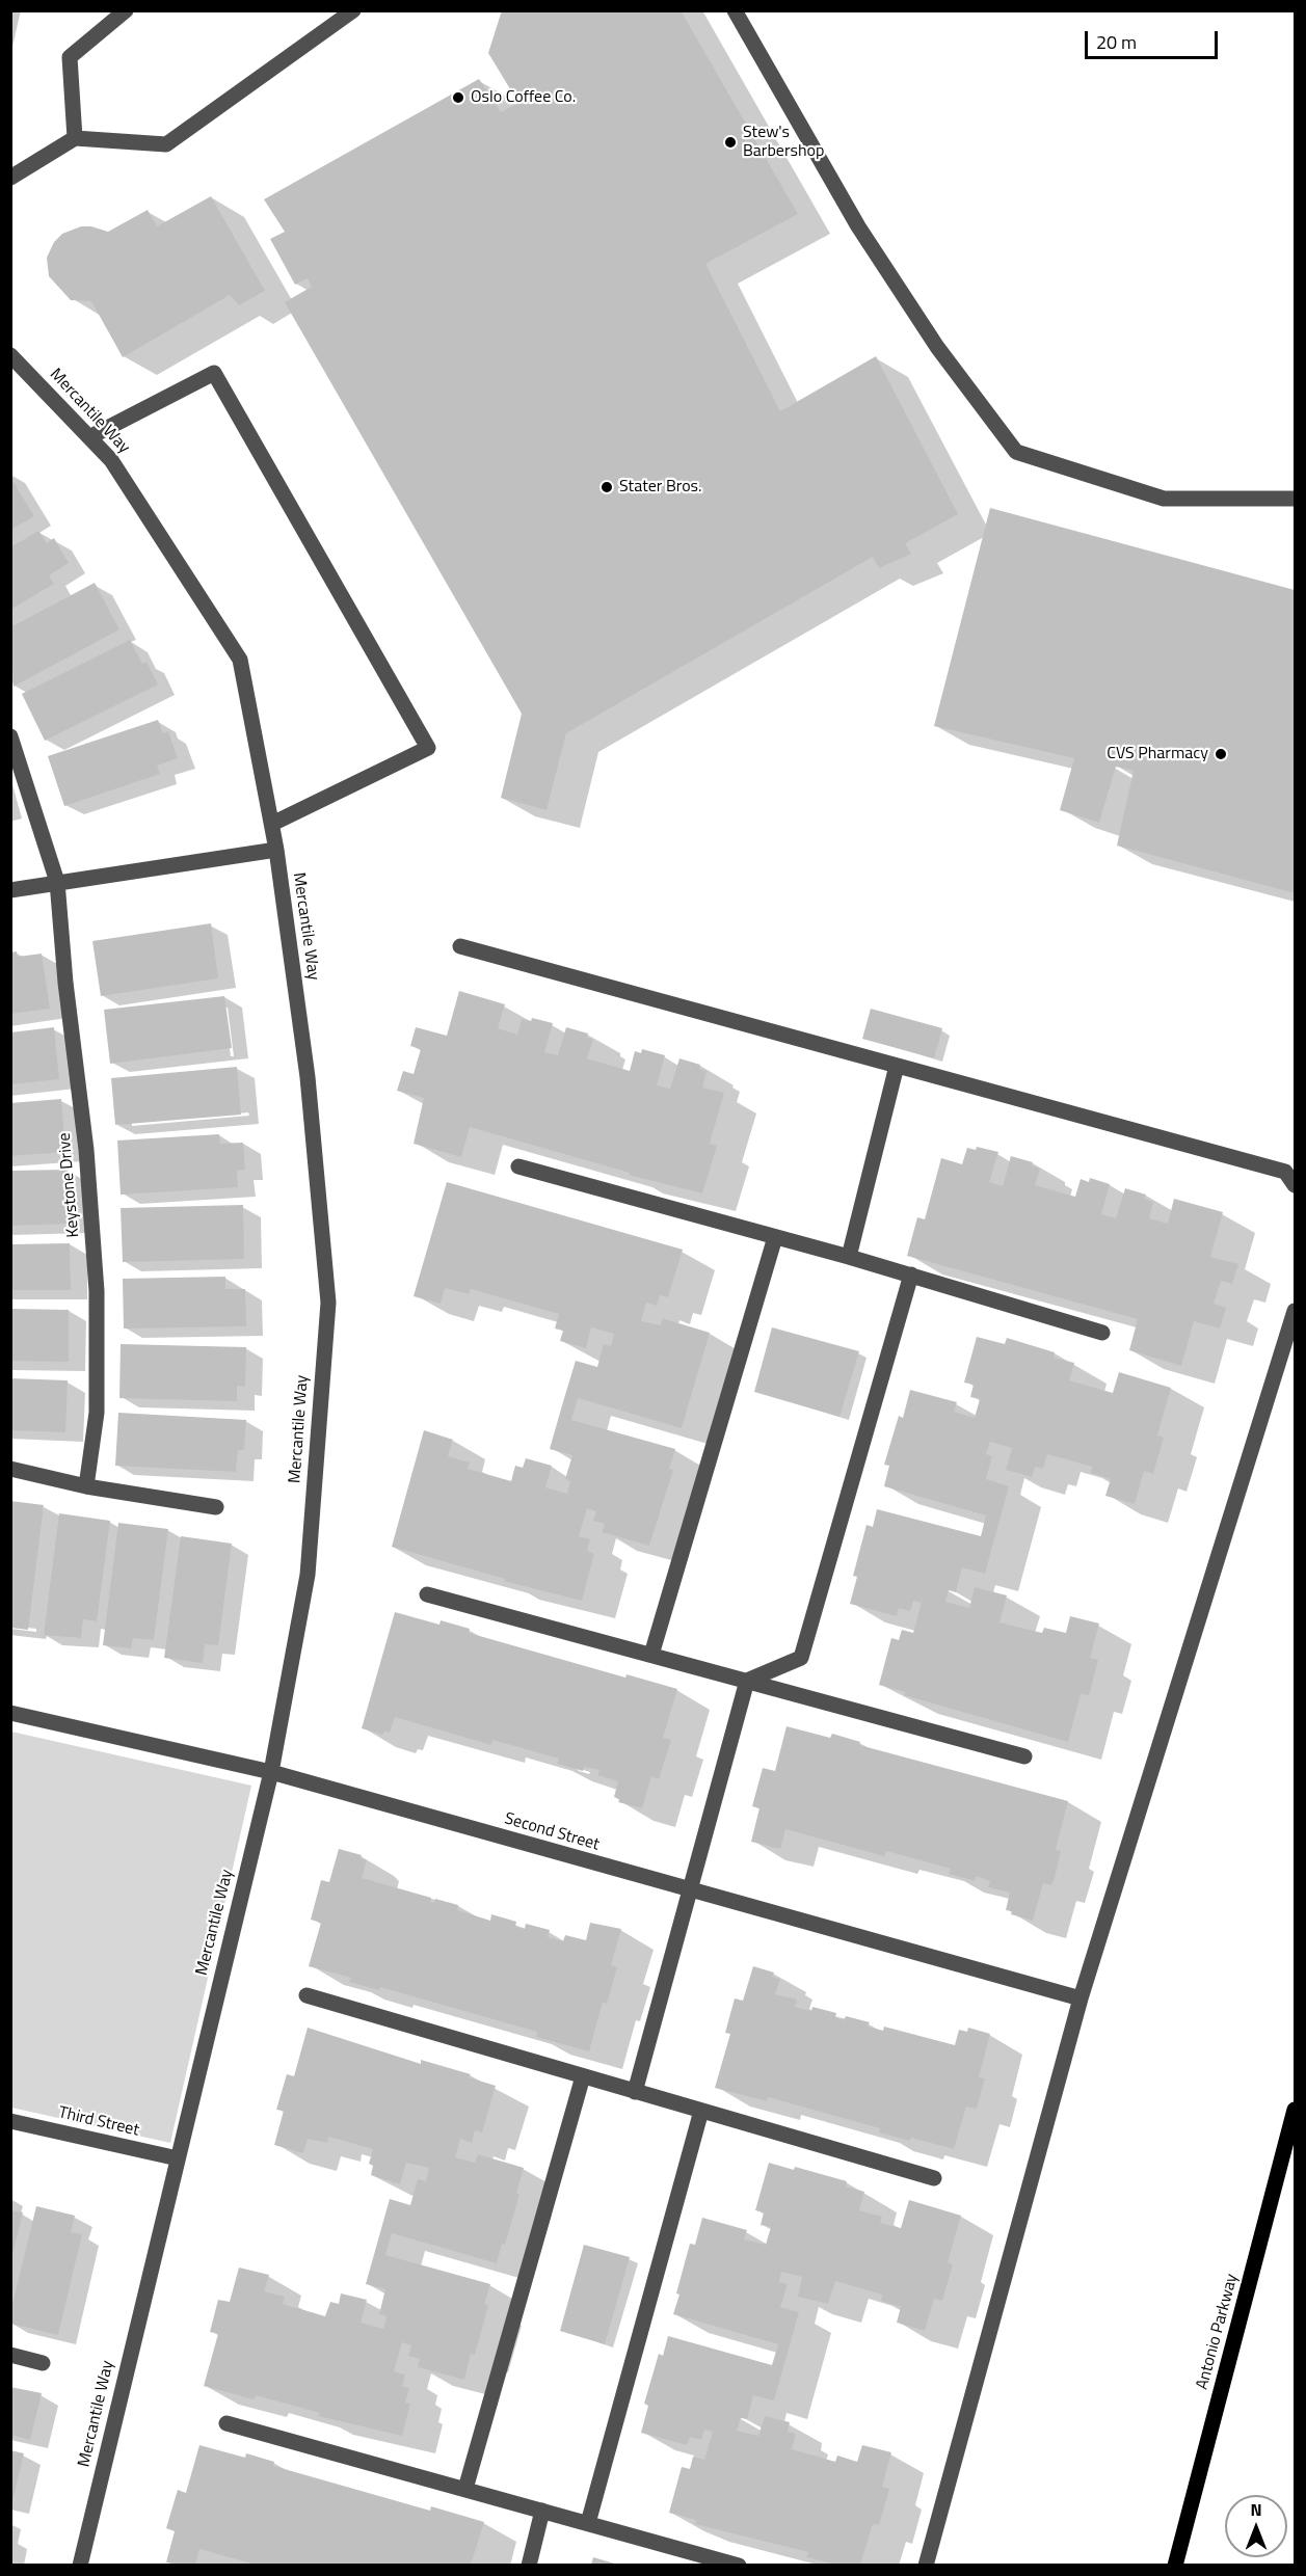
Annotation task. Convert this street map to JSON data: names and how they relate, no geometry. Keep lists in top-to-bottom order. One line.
{"streets":{"main road":["Antonio Parkway"],"street":["Mercantile Way","Keystone Drive","Second Street","Third Street"]},"crossings":[["Mercantile Way","Second Street"],["Mercantile Way","Third Street"]],"places":["Oslo Coffee Co.","Stew's Barbershop","Stater Bros.","CVS Pharmacy"],"scale_bar":"20 m","north":"top"}
